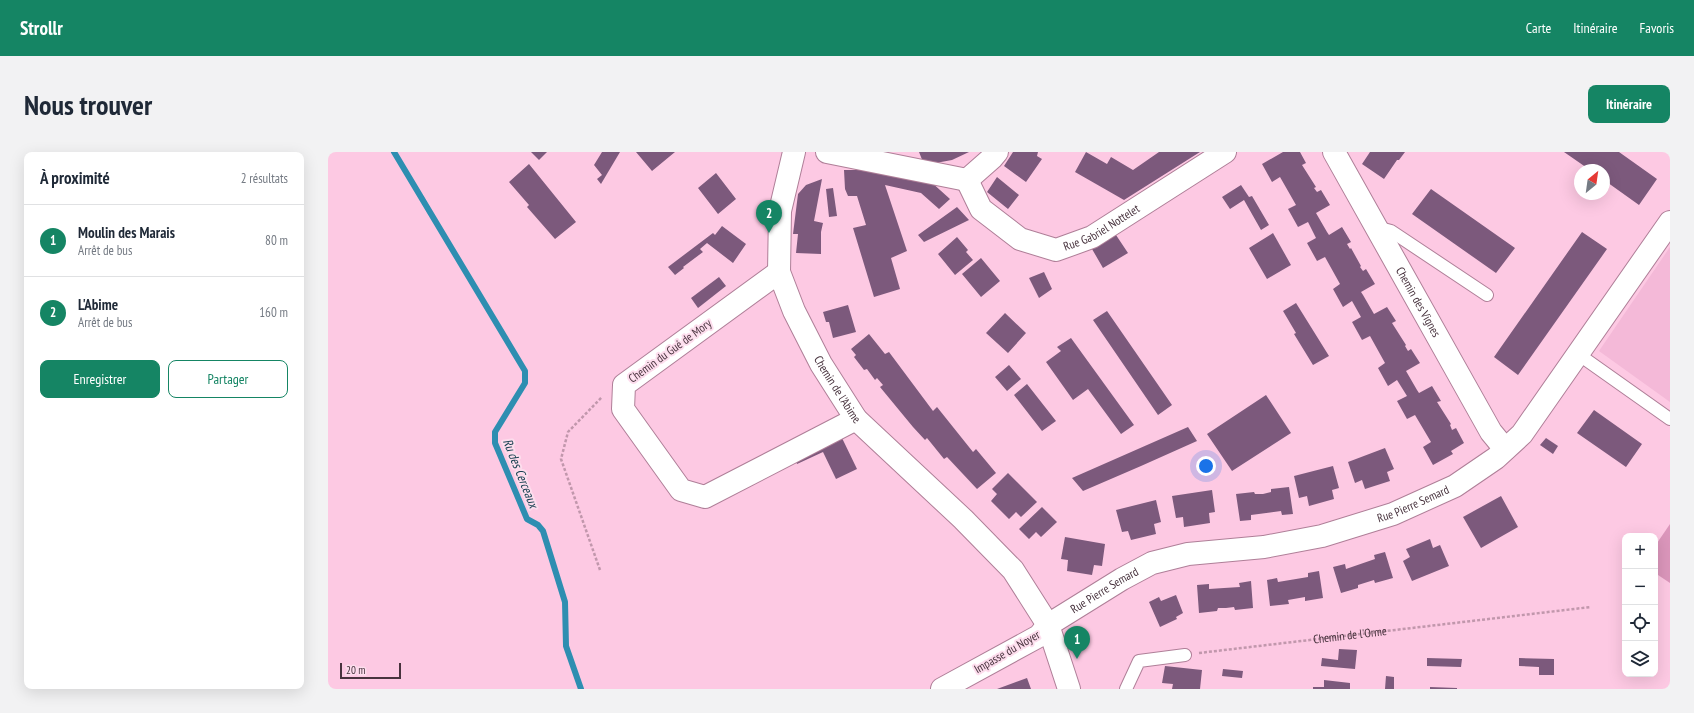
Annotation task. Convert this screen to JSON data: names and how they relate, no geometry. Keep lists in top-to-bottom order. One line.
{"streets":{"street":["Rue Gabriel Nottelet","Chemin des Vignes","Chemin du Gué de Mory","Chemin de l'Abime","Rue Pierre Semard","Impasse du Noyer"],"path":["Chemin de l'Orme"]},"crossings":[["Chemin des Vignes","Rue Pierre Semard"],["Chemin du Gué de Mory","Chemin de l'Abime"],["Chemin de l'Abime","Rue Pierre Semard"],["Chemin de l'Abime","Impasse du Noyer"],["Rue Pierre Semard","Impasse du Noyer"]],"water":["Ru des Cerceaux"],"scale_bar":"20 m","north":"top right","page":{"header":"Strollr","nav":["Carte","Itinéraire","Favoris"],"buttons":["Itinéraire",["Enregistrer","Partager"]],"title":"Nous trouver","heading":["À proximité","2 résultats"],"pins":["2","1"],"list":[{"mark":"1","name":"Moulin des Marais","note":"Arrêt de bus","value":"80 m"},{"mark":"2","name":"L'Abime","note":"Arrêt de bus","value":"160 m"}],"map_buttons":["+","−"],"scale":"20 m"}}
